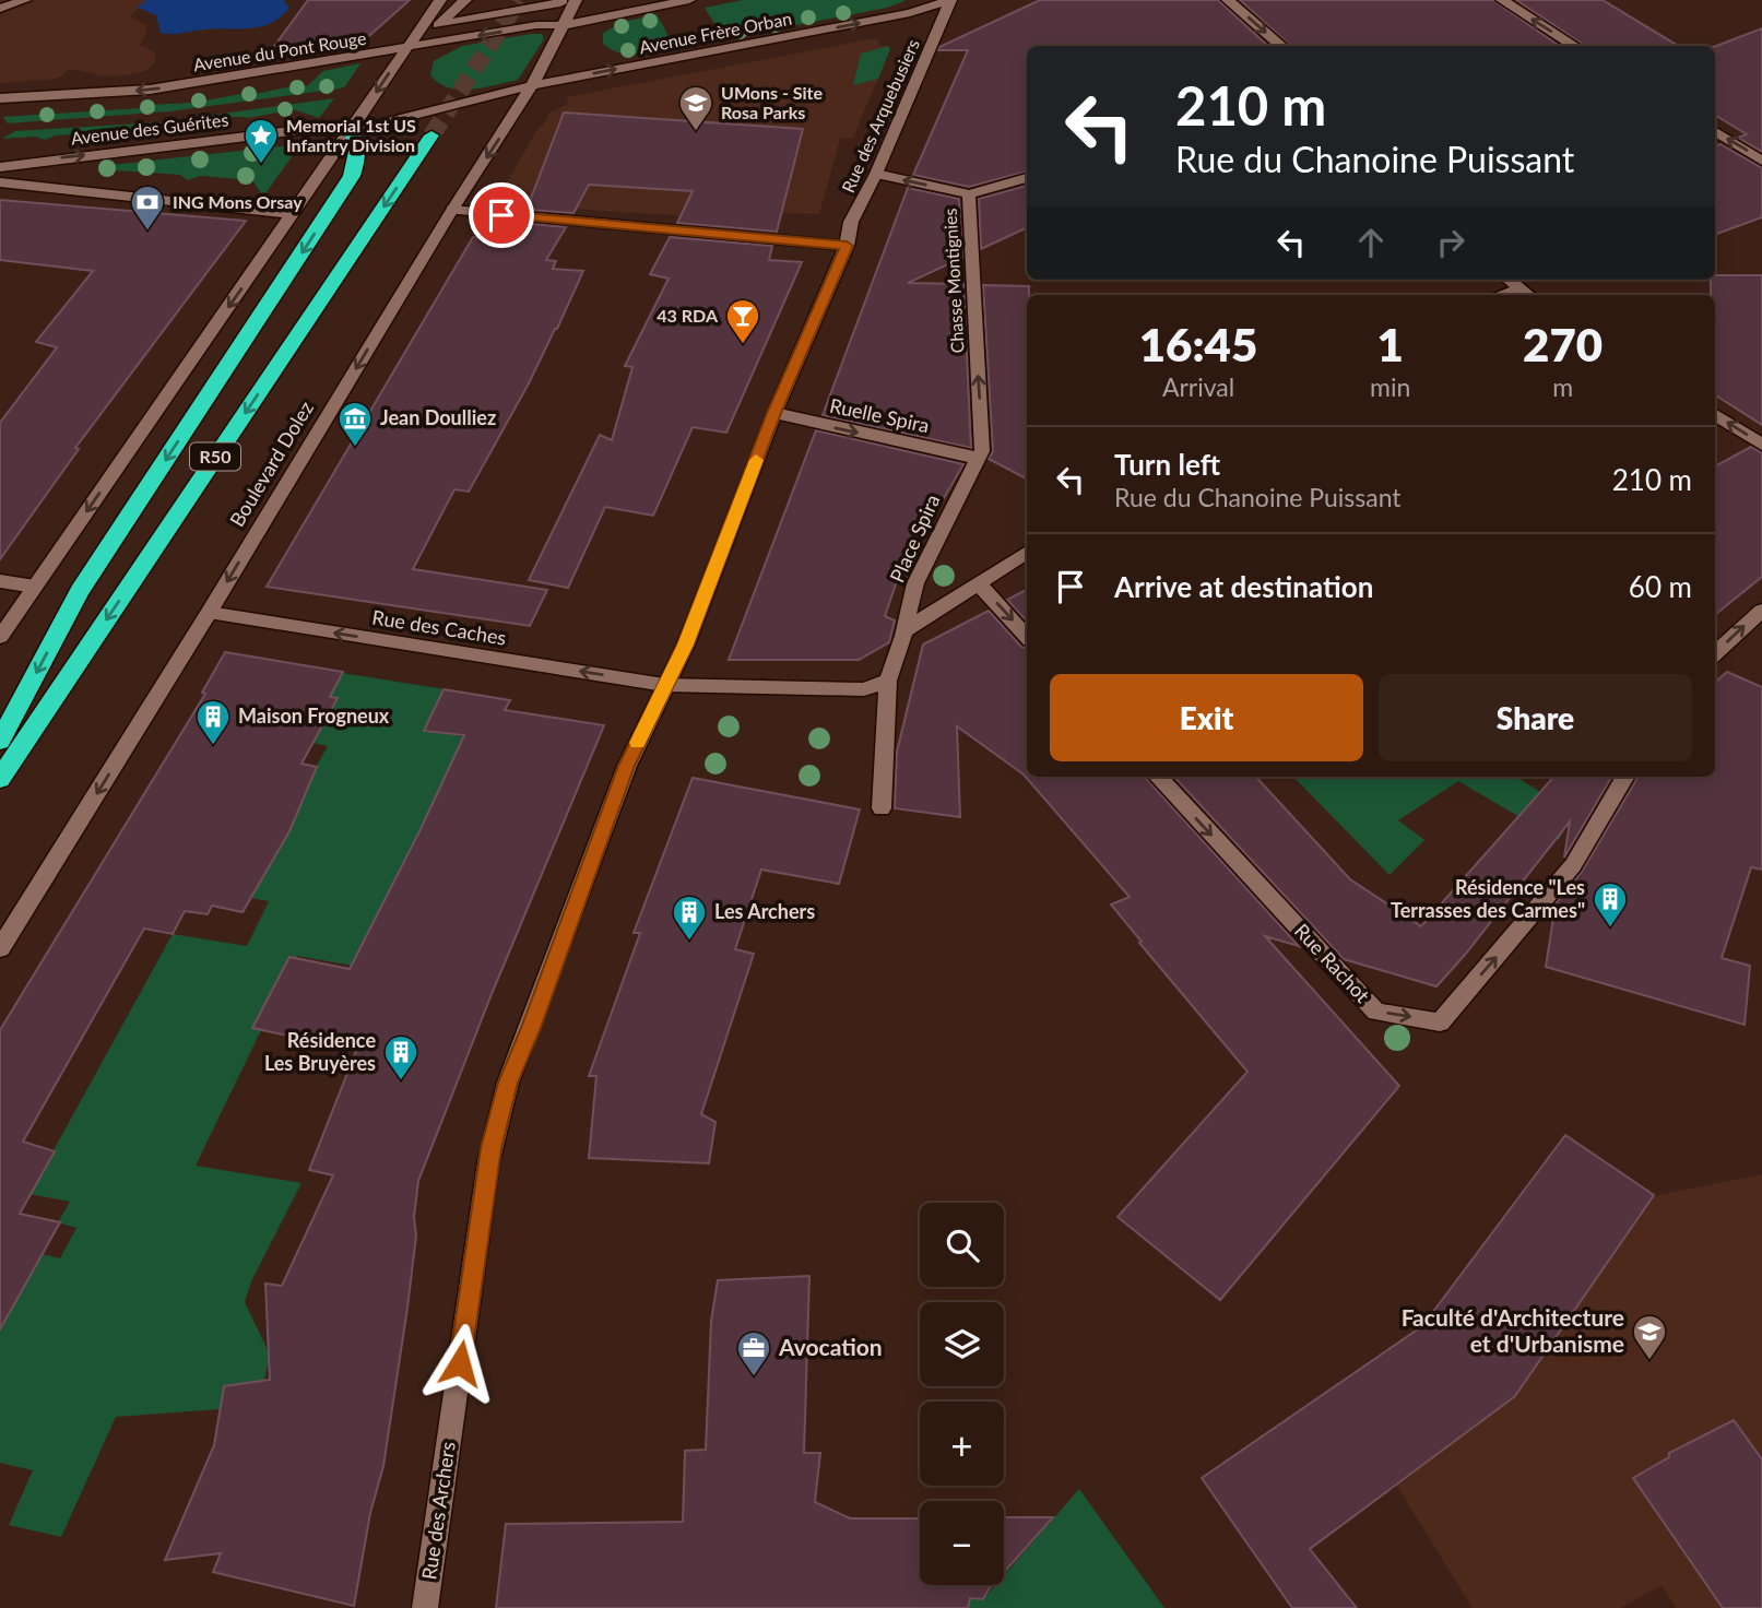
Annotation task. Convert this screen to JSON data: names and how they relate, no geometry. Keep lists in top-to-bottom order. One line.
{"streets":{"highway":["R50"],"street":["Avenue Frère Orban","Avenue du Pont Rouge","Rue des Arquebusiers","Avenue des Guérites","Chasse Montignies","Ruelle Spira","Boulevard Dolez","Place Spira","Rue des Caches","Rue Rachot","Rue des Archers"]},"crossings":[["Avenue Frère Orban","Avenue du Pont Rouge"],["Avenue Frère Orban","Rue des Arquebusiers"],["Avenue Frère Orban","Avenue des Guérites"],["Avenue Frère Orban","Boulevard Dolez"],["Avenue du Pont Rouge","Boulevard Dolez"],["Rue des Arquebusiers","Chasse Montignies"],["Rue des Arquebusiers","Rue des Archers"],["Chasse Montignies","Ruelle Spira"],["Chasse Montignies","Place Spira"],["Ruelle Spira","Place Spira"],["Ruelle Spira","Rue des Archers"],["Boulevard Dolez","Rue des Caches"],["Place Spira","Rue des Caches"],["Rue des Caches","Rue des Archers"]],"one_way":["Chasse Montignies","Ruelle Spira","Rue des Caches"],"places":{"school or university":["UMons - Site Rosa Parks","Faculté d'Architecture et d'Urbanisme"],"place":["Memorial 1st US Infantry Division"],"bank":["ING Mons Orsay"],"bar":["43 RDA"],"museum":["Jean Doulliez"],"building":["Maison Frogneux","Résidence \"Les Terrasses des Carmes\"","Les Archers","Résidence Les Bruyères"],"office":["Avocation"]},"page":{"turn":["210 m","Rue du Chanoine Puissant"],"eta":["16:45","Arrival","1","min","270","m"],"list":[{"name":"Turn left","note":"Rue du Chanoine Puissant","value":"210 m"},{"name":"Arrive at destination","value":"60 m"}],"buttons":["Exit","Share"],"map_buttons":["+","−"]}}
